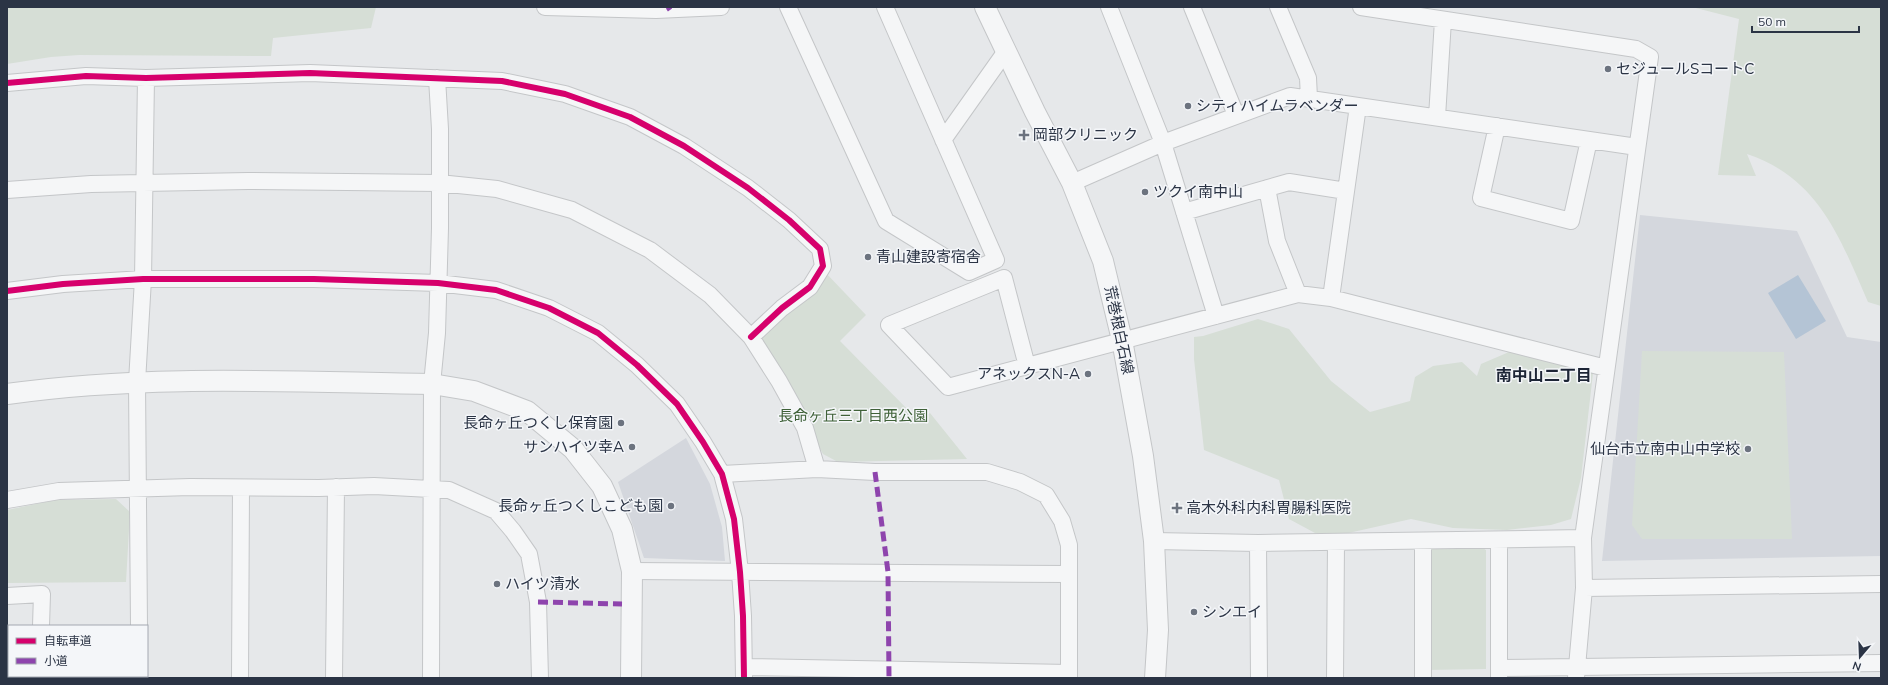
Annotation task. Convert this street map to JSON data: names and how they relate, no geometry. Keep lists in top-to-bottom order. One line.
{"streets":{"street":["荒巻根白石線"]},"districts":["南中山二丁目"],"parks":["長命ヶ丘三丁目西公園"],"places":{"other":["セジュールSコートC","シティハイムラベンダー","ツクイ南中山","青山建設寄宿舎","アネックスN-A","長命ヶ丘つくし保育園","サンハイツ幸A","仙台市立南中山中学校","長命ヶ丘つくしこども園","ハイツ清水","シンエイ"],"health":["岡部クリニック","高木外科内科胃腸科医院"]},"legend":["自転車道","小道"],"scale_bar":"50 m","north":"bottom"}
